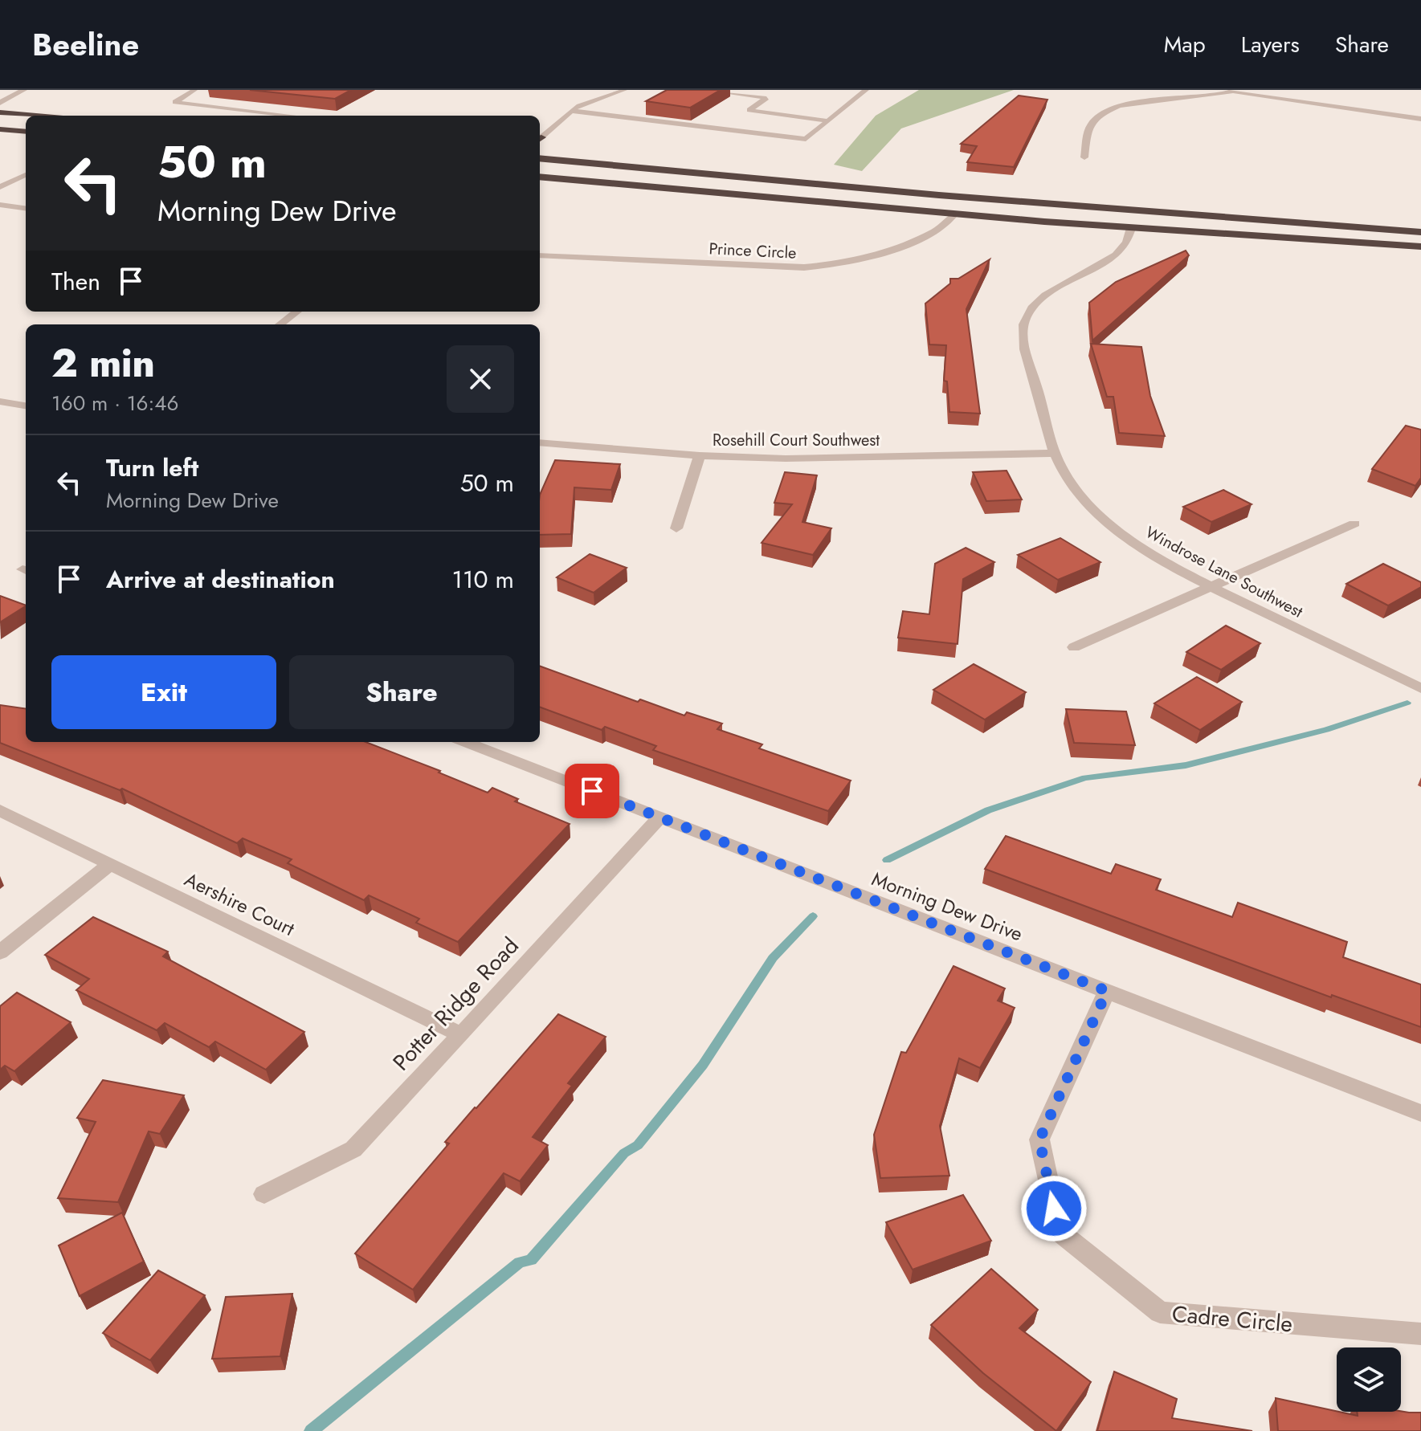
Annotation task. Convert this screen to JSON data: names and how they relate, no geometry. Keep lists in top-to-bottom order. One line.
{"streets":{"street":["Prince Circle","Rosehill Court Southwest","Windrose Lane Southwest","Aershire Court","Morning Dew Drive","Potter Ridge Road","Cadre Circle"]},"crossings":[["Rosehill Court Southwest","Windrose Lane Southwest"],["Aershire Court","Potter Ridge Road"],["Morning Dew Drive","Potter Ridge Road"],["Morning Dew Drive","Cadre Circle"]],"page":{"header":"Beeline","nav":["Map","Layers","Share"],"turn":["50 m","Morning Dew Drive"],"then":"Then","heading":["2 min","160 m · 16:46"],"list":[{"name":"Turn left","note":"Morning Dew Drive","value":"50 m"},{"name":"Arrive at destination","value":"110 m"}],"buttons":["Exit","Share"]}}
